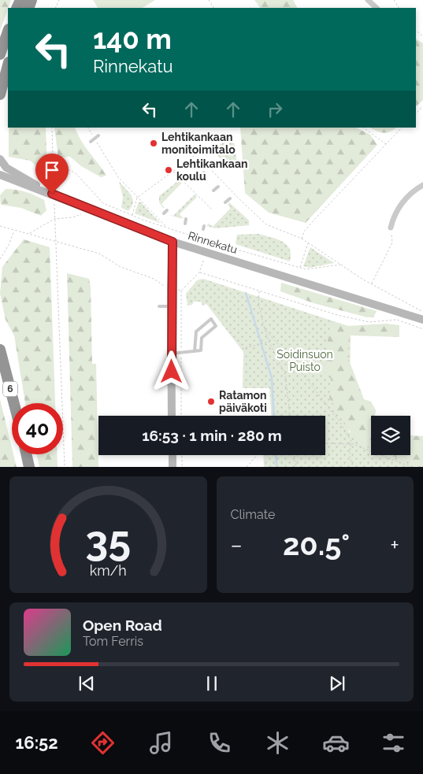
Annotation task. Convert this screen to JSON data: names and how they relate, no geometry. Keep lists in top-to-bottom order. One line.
{"streets":{"highway":["6"],"street":["Rinnekatu"]},"parks":["Soidinsuon Puisto"],"places":["Lehtikankaan monitoimitalo","Lehtikankaan koulu","Ratamon päiväkoti"],"page":{"turn":["140 m","Rinnekatu"],"limit":"40","trip":"16:53 · 1 min · 280 m","tile":"Climate","heat":["−","20.5°","+"],"song":["Open Road","Tom Ferris"],"tabs":"16:52","gauge":["35","km/h"]}}
